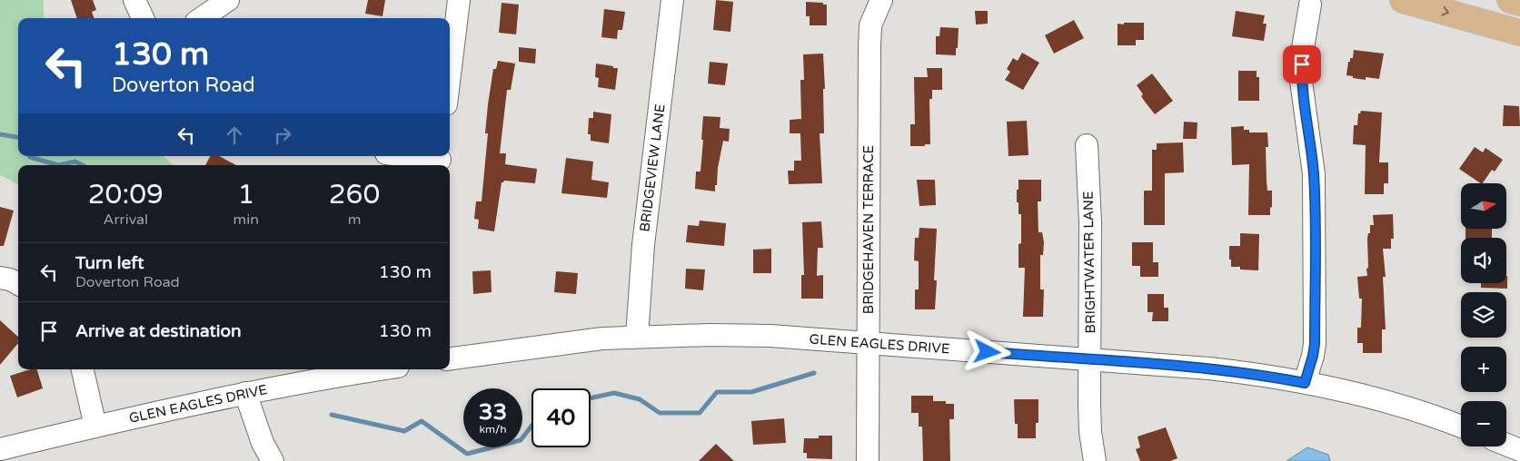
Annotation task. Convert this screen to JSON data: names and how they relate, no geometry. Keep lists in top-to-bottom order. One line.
{"streets":{"street":["BRIDGEVIEW LANE","BRIDGEHAVEN TERRACE","BRIGHTWATER LANE","GLEN EAGLES DRIVE"]},"crossings":[["BRIDGEVIEW LANE","GLEN EAGLES DRIVE"],["BRIDGEHAVEN TERRACE","GLEN EAGLES DRIVE"],["BRIGHTWATER LANE","GLEN EAGLES DRIVE"]],"north":"right","page":{"turn":["130 m","Doverton Road"],"eta":["20:09","Arrival","1","min","260","m"],"map_buttons":["+","−"],"list":[{"name":"Turn left","note":"Doverton Road","value":"130 m"},{"name":"Arrive at destination","value":"130 m"}],"speed":"33 km/h","limit":"40"}}
